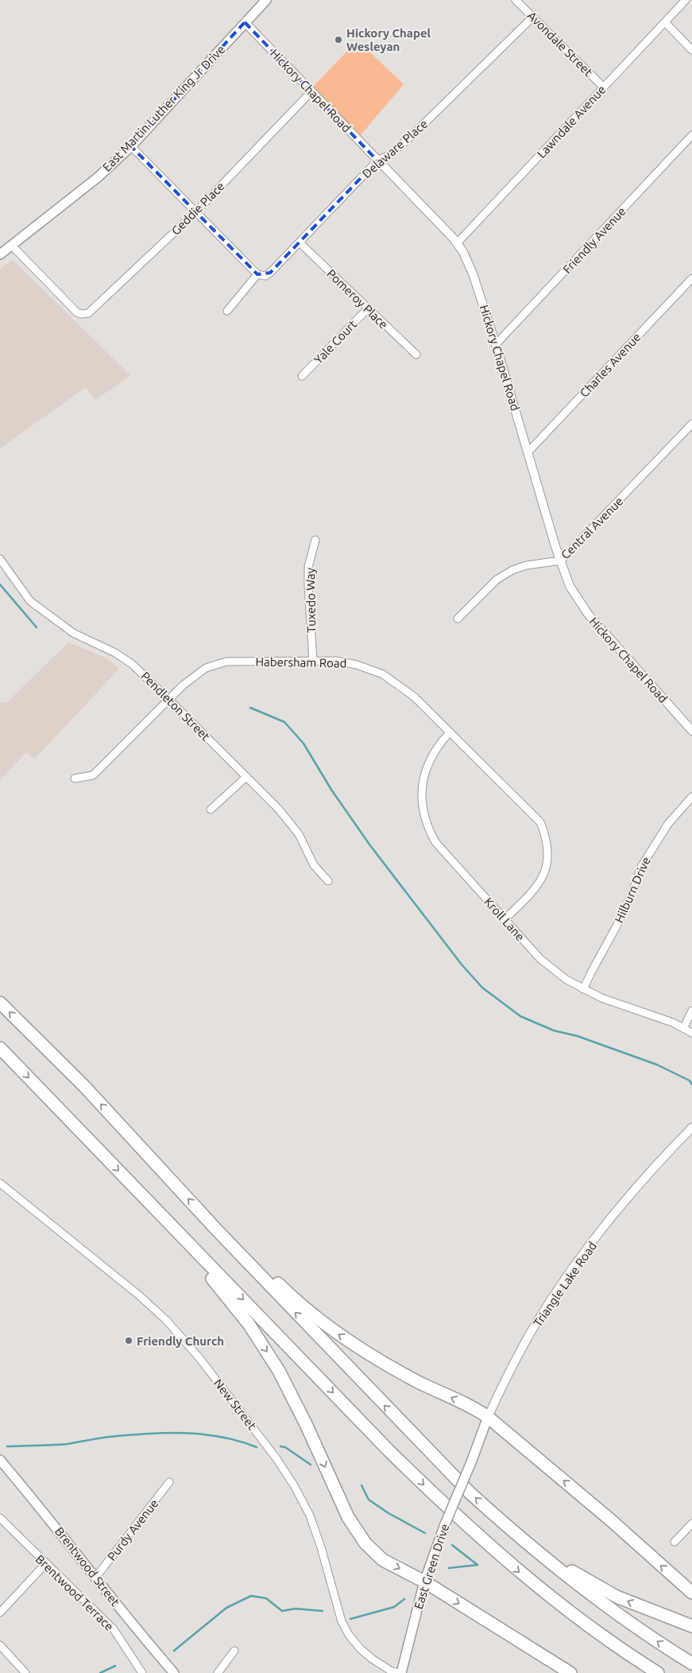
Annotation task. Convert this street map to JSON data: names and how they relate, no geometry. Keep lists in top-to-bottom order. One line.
{"streets":{"main road":["East Martin Luther King Jr Drive","Triangle Lake Road","Brentwood Street","East Green Drive"],"street":["Avondale Street","Hickory Chapel Road","Lawndale Avenue","Delaware Place","Geddie Place","Friendly Avenue","Pomeroy Place","Yale Court","Charles Avenue","Central Avenue","Tuxedo Way","Habersham Road","Pendleton Street","Hilburn Drive","Kroll Lane","New Street","Purdy Avenue","Brentwood Terrace"]},"crossings":[["Avondale Street","Lawndale Avenue"],["Avondale Street","Delaware Place"],["Hickory Chapel Road","East Martin Luther King Jr Drive"],["Hickory Chapel Road","Lawndale Avenue"],["Hickory Chapel Road","Delaware Place"],["Hickory Chapel Road","Geddie Place"],["Hickory Chapel Road","Friendly Avenue"],["Hickory Chapel Road","Charles Avenue"],["Hickory Chapel Road","Central Avenue"],["East Martin Luther King Jr Drive","Geddie Place"],["Delaware Place","Pomeroy Place"],["Pomeroy Place","Yale Court"],["Tuxedo Way","Habersham Road"],["Habersham Road","Pendleton Street"],["Habersham Road","Kroll Lane"],["Hilburn Drive","Kroll Lane"],["Triangle Lake Road","East Green Drive"],["New Street","East Green Drive"],["Purdy Avenue","Brentwood Street"]],"places":["Hickory Chapel Wesleyan","Friendly Church"]}
